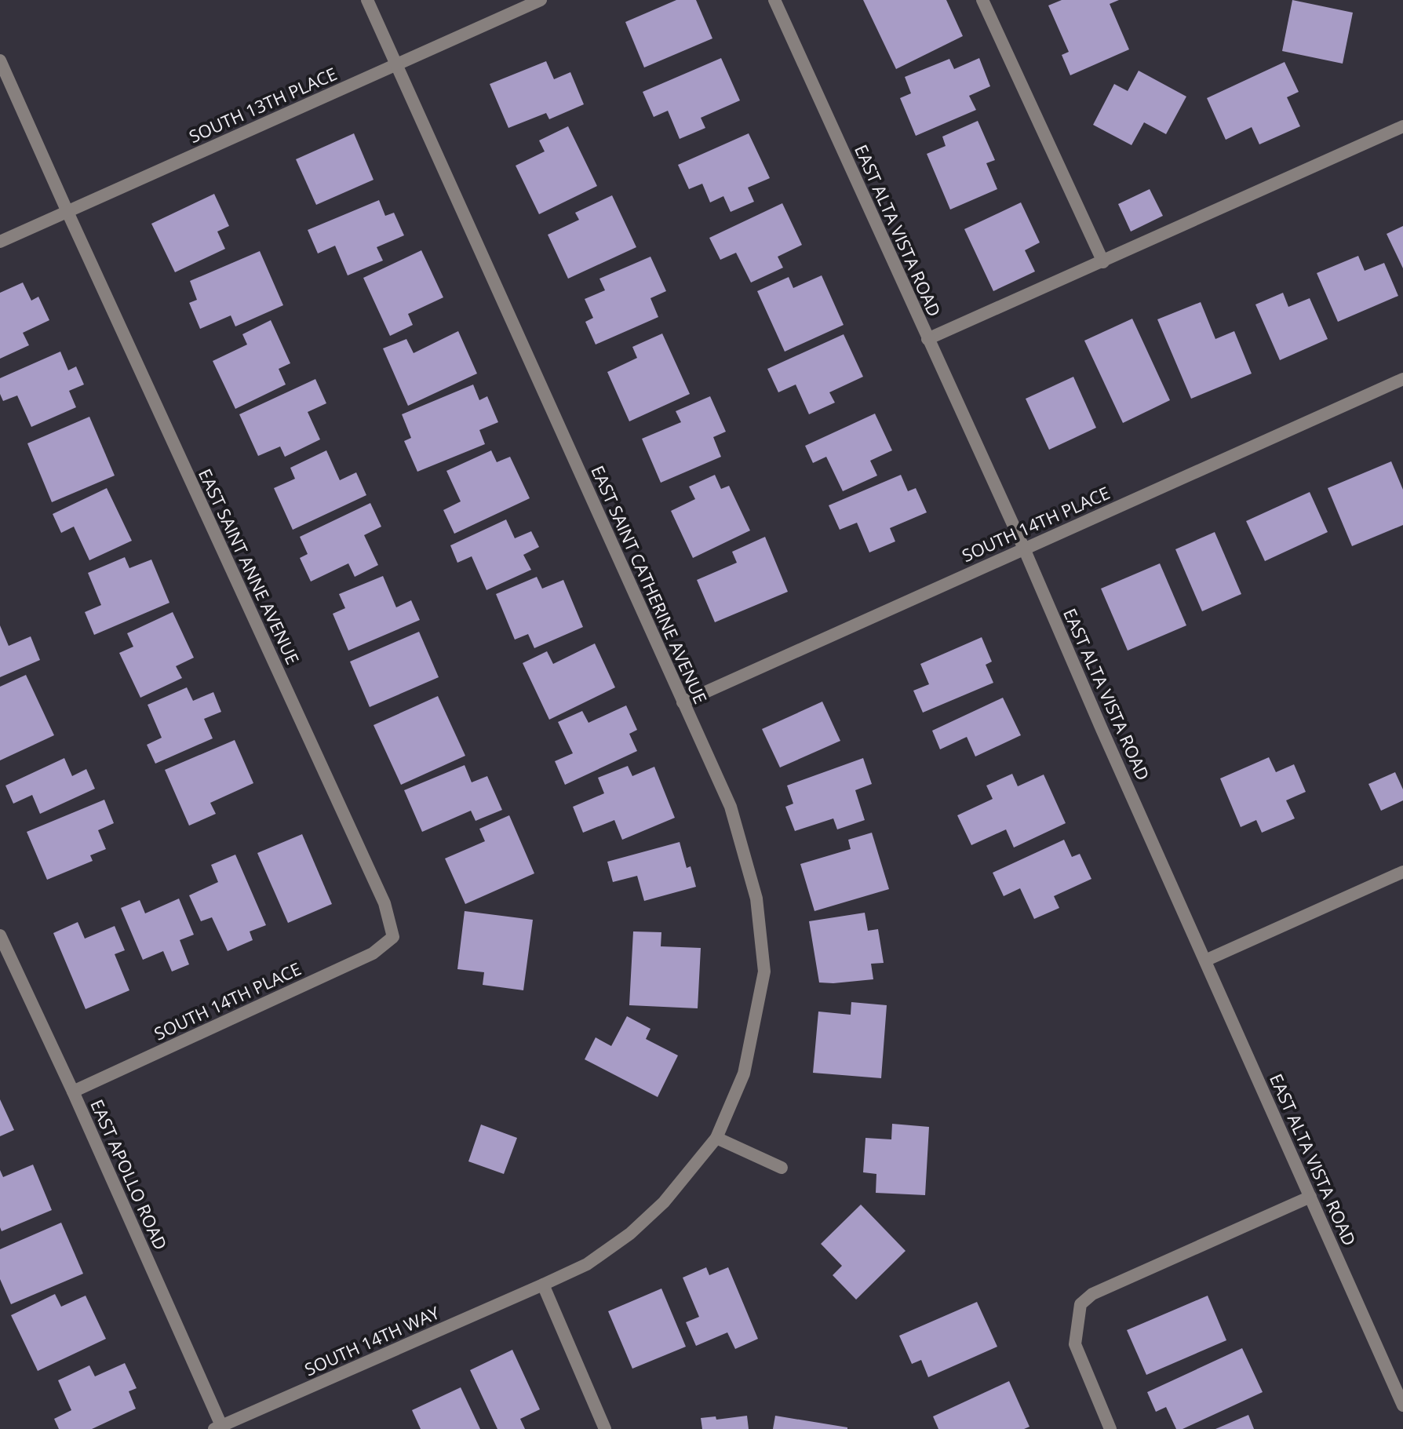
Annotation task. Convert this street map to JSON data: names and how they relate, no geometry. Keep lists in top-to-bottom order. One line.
{"streets":{"street":["SOUTH 13TH PLACE","EAST ALTA VISTA ROAD","SOUTH 14TH PLACE","EAST SAINT ANNE AVENUE","EAST SAINT CATHERINE AVENUE","EAST APOLLO ROAD","SOUTH 14TH WAY"]},"crossings":[["SOUTH 13TH PLACE","EAST SAINT ANNE AVENUE"],["SOUTH 13TH PLACE","EAST SAINT CATHERINE AVENUE"],["EAST ALTA VISTA ROAD","SOUTH 14TH PLACE"],["SOUTH 14TH PLACE","EAST SAINT ANNE AVENUE"],["SOUTH 14TH PLACE","EAST SAINT CATHERINE AVENUE"],["SOUTH 14TH PLACE","EAST APOLLO ROAD"],["EAST SAINT CATHERINE AVENUE","SOUTH 14TH WAY"],["EAST APOLLO ROAD","SOUTH 14TH WAY"]]}
